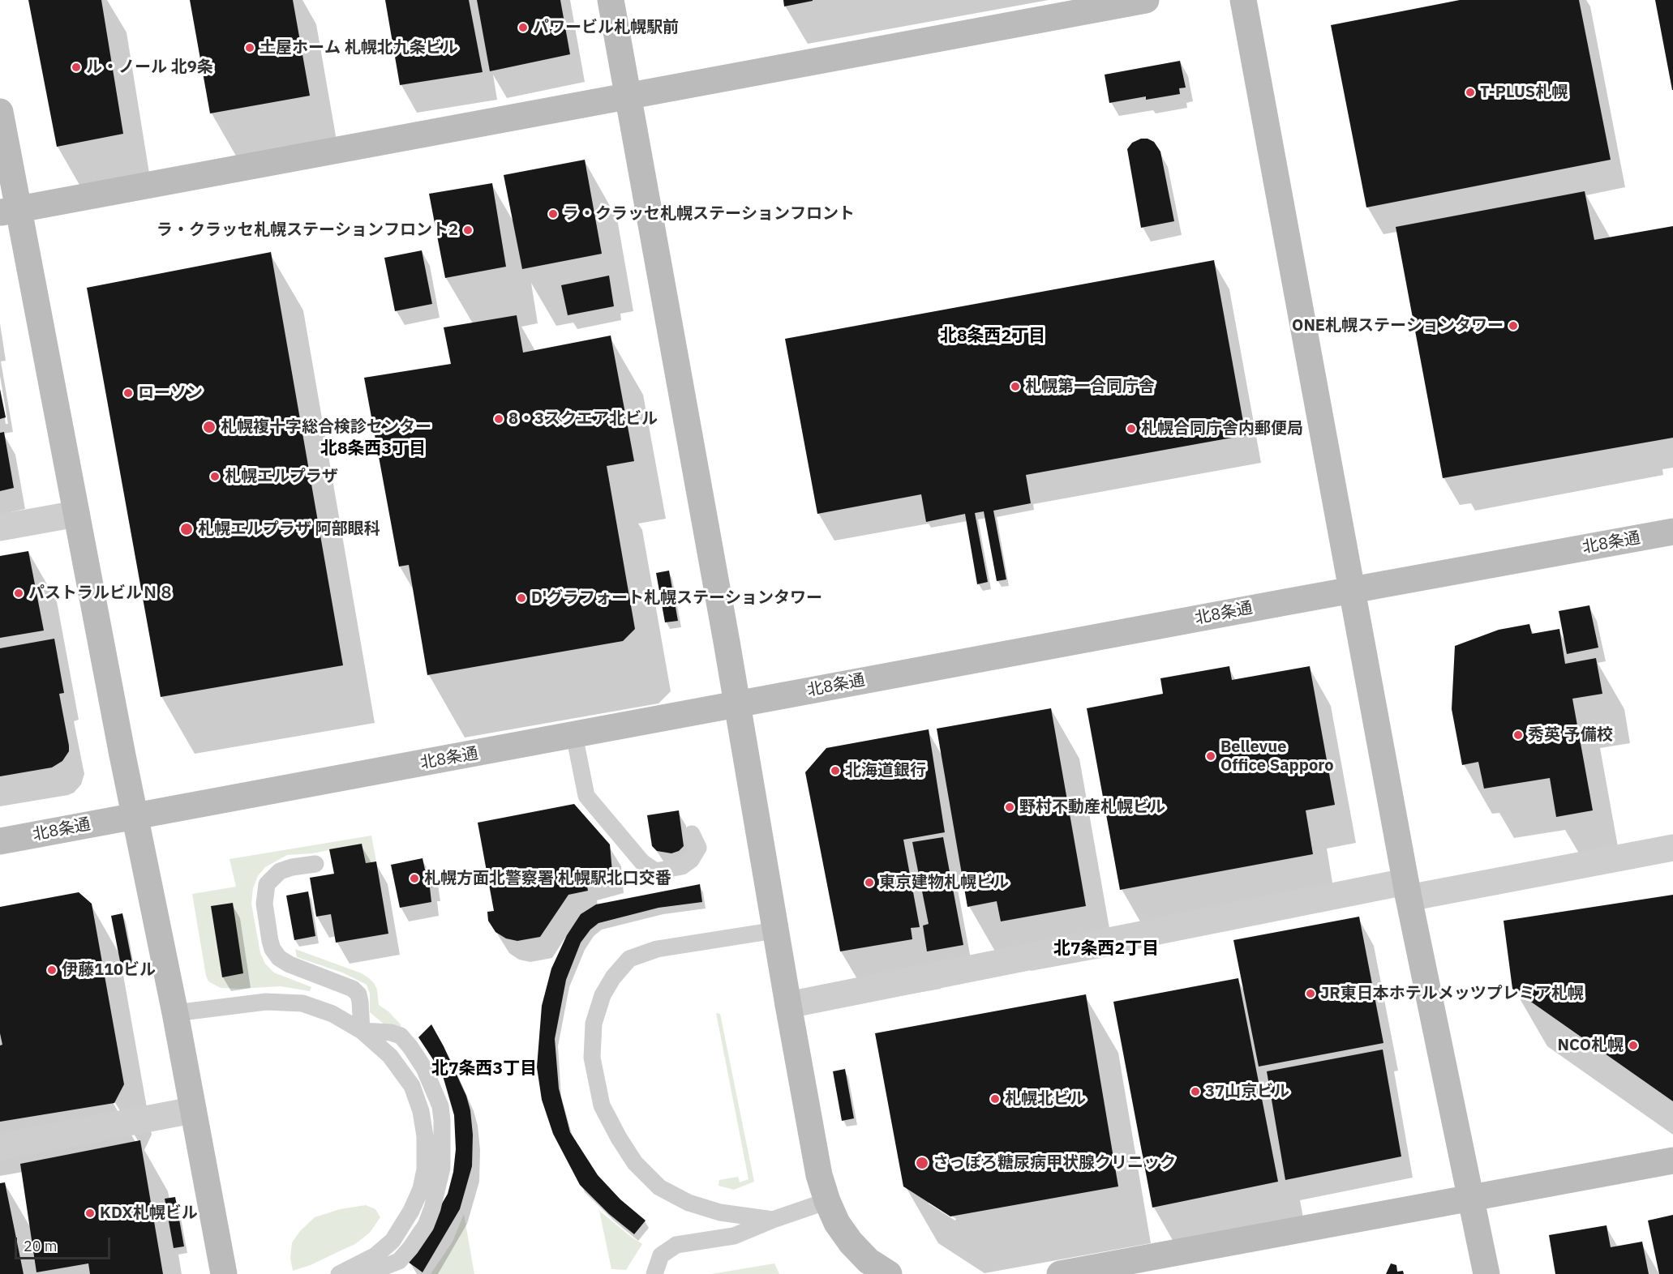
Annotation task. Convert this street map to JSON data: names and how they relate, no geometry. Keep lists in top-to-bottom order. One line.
{"streets":{"street":["北8条通"]},"districts":["北8条西2丁目","北8条西3丁目","北7条西2丁目","北7条西3丁目"],"places":["パワービル札幌駅前","土屋ホーム 札幌北九条ビル","ル・ノール 北9条","T-PLUS札幌","ラ・クラッセ札幌ステーションフロント","ラ・クラッセ札幌ステーションフロント2","ONE札幌ステーションタワー","札幌第一合同庁舎","ローソン","8・3スクエア北ビル","札幌複十字総合検診センター","札幌合同庁舎内郵便局","札幌エルプラザ","札幌エルプラザ 阿部眼科","パストラルビルＮ８","D'グラフォート札幌ステーションタワー","秀英 予備校","Bellevue Office Sapporo","北海道銀行","野村不動産札幌ビル","札幌方面北警察署 札幌駅北口交番","東京建物札幌ビル","伊藤110ビル","JR東日本ホテルメッツプレミア札幌","NCO札幌","37山京ビル","札幌北ビル","さっぽろ糖尿病甲状腺クリニック","KDX札幌ビル"],"scale_bar":"20 m"}
